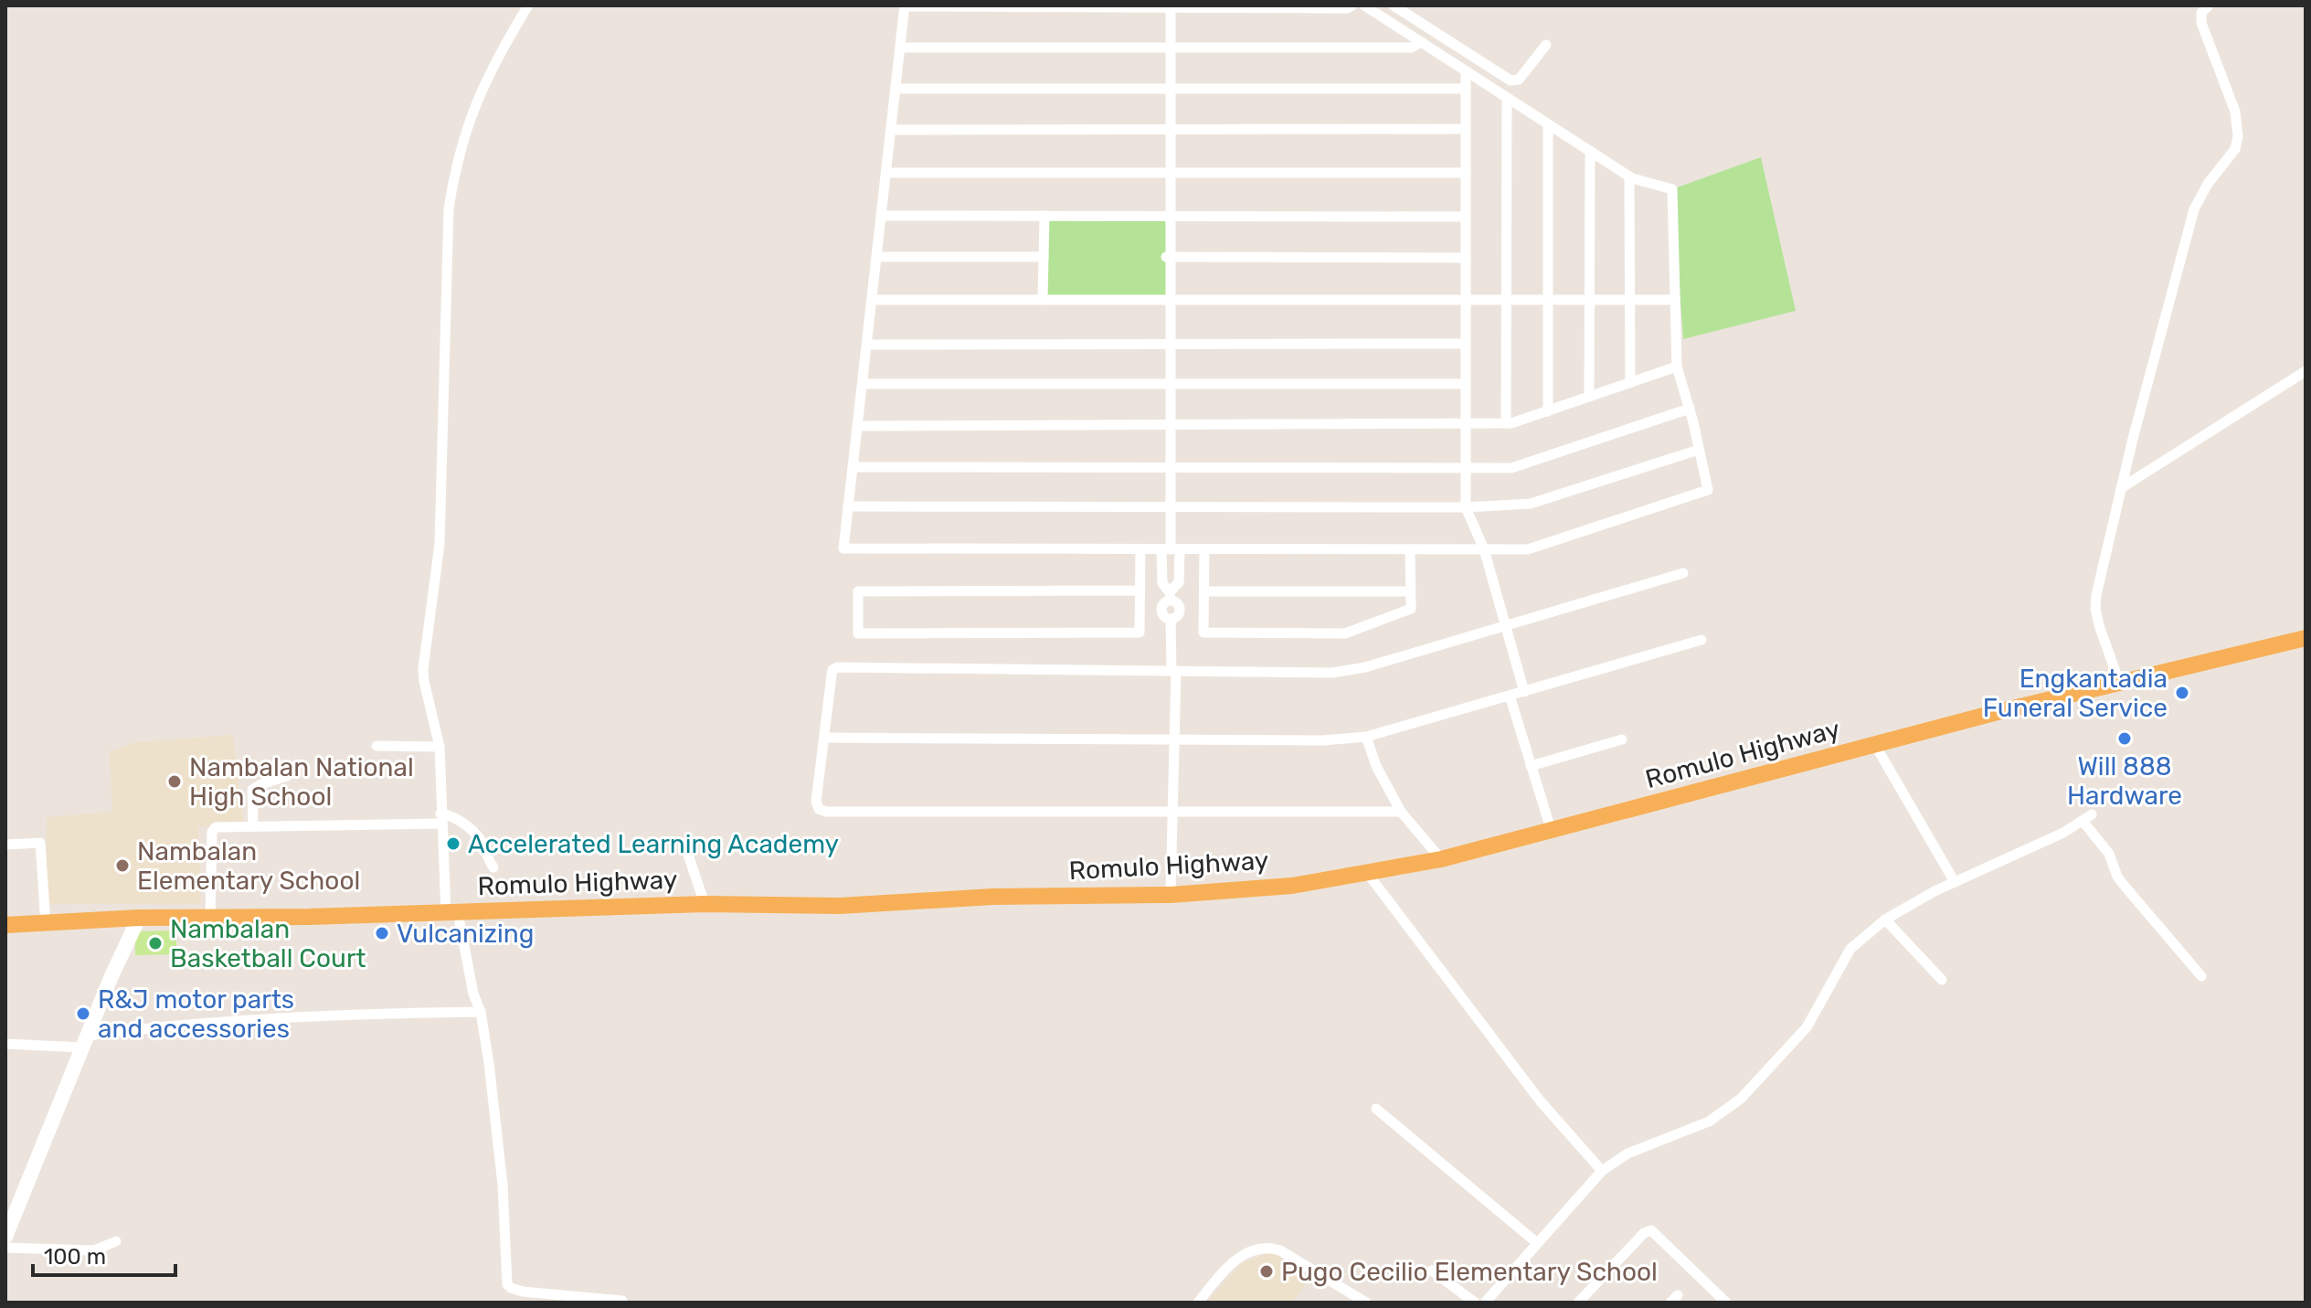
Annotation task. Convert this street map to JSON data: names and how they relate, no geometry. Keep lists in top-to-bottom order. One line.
{"streets":{"highway":["Romulo Highway"]},"places":["Engkantadia Funeral Service","Will 888 Hardware","Nambalan National High School","Accelerated Learning Academy","Nambalan Elementary School","Vulcanizing","Nambalan Basketball Court","R&J motor parts and accessories","Pugo Cecilio Elementary School"],"scale_bar":"100 m"}
